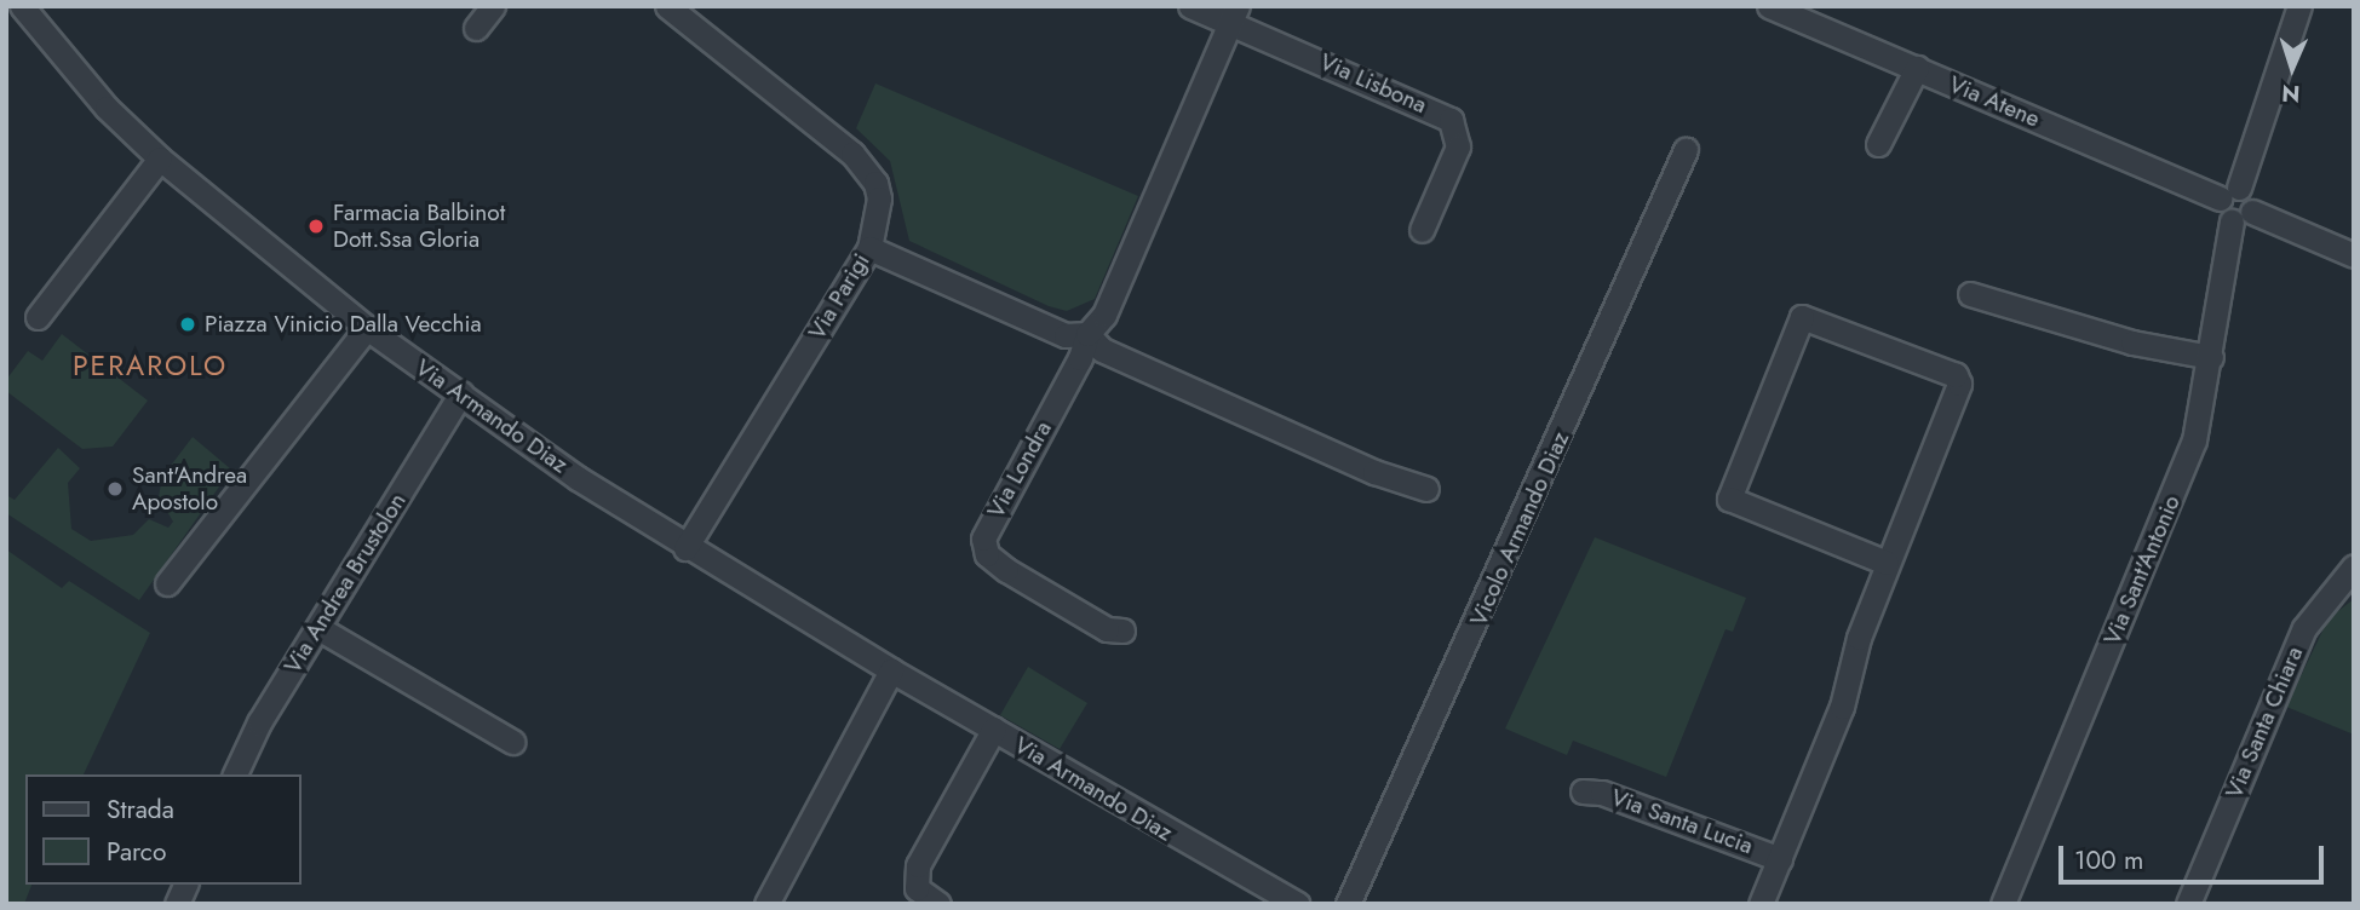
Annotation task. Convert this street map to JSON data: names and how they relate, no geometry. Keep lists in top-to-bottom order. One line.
{"streets":{"street":["Via Lisbona","Via Atene","Via Parigi","Via Armando Diaz","Via Londra","Vicolo Armando Diaz","Via Sant'Antonio","Via Andrea Brustolon","Via Santa Chiara","Via Santa Lucia"]},"crossings":[["Via Parigi","Via Armando Diaz"],["Via Armando Diaz","Via Andrea Brustolon"]],"districts":["PERAROLO"],"places":["Farmacia Balbinot Dott.Ssa Gloria","Piazza Vinicio Dalla Vecchia","Sant'Andrea Apostolo"],"legend":["Strada","Parco"],"scale_bar":"100 m","north":"bottom"}
